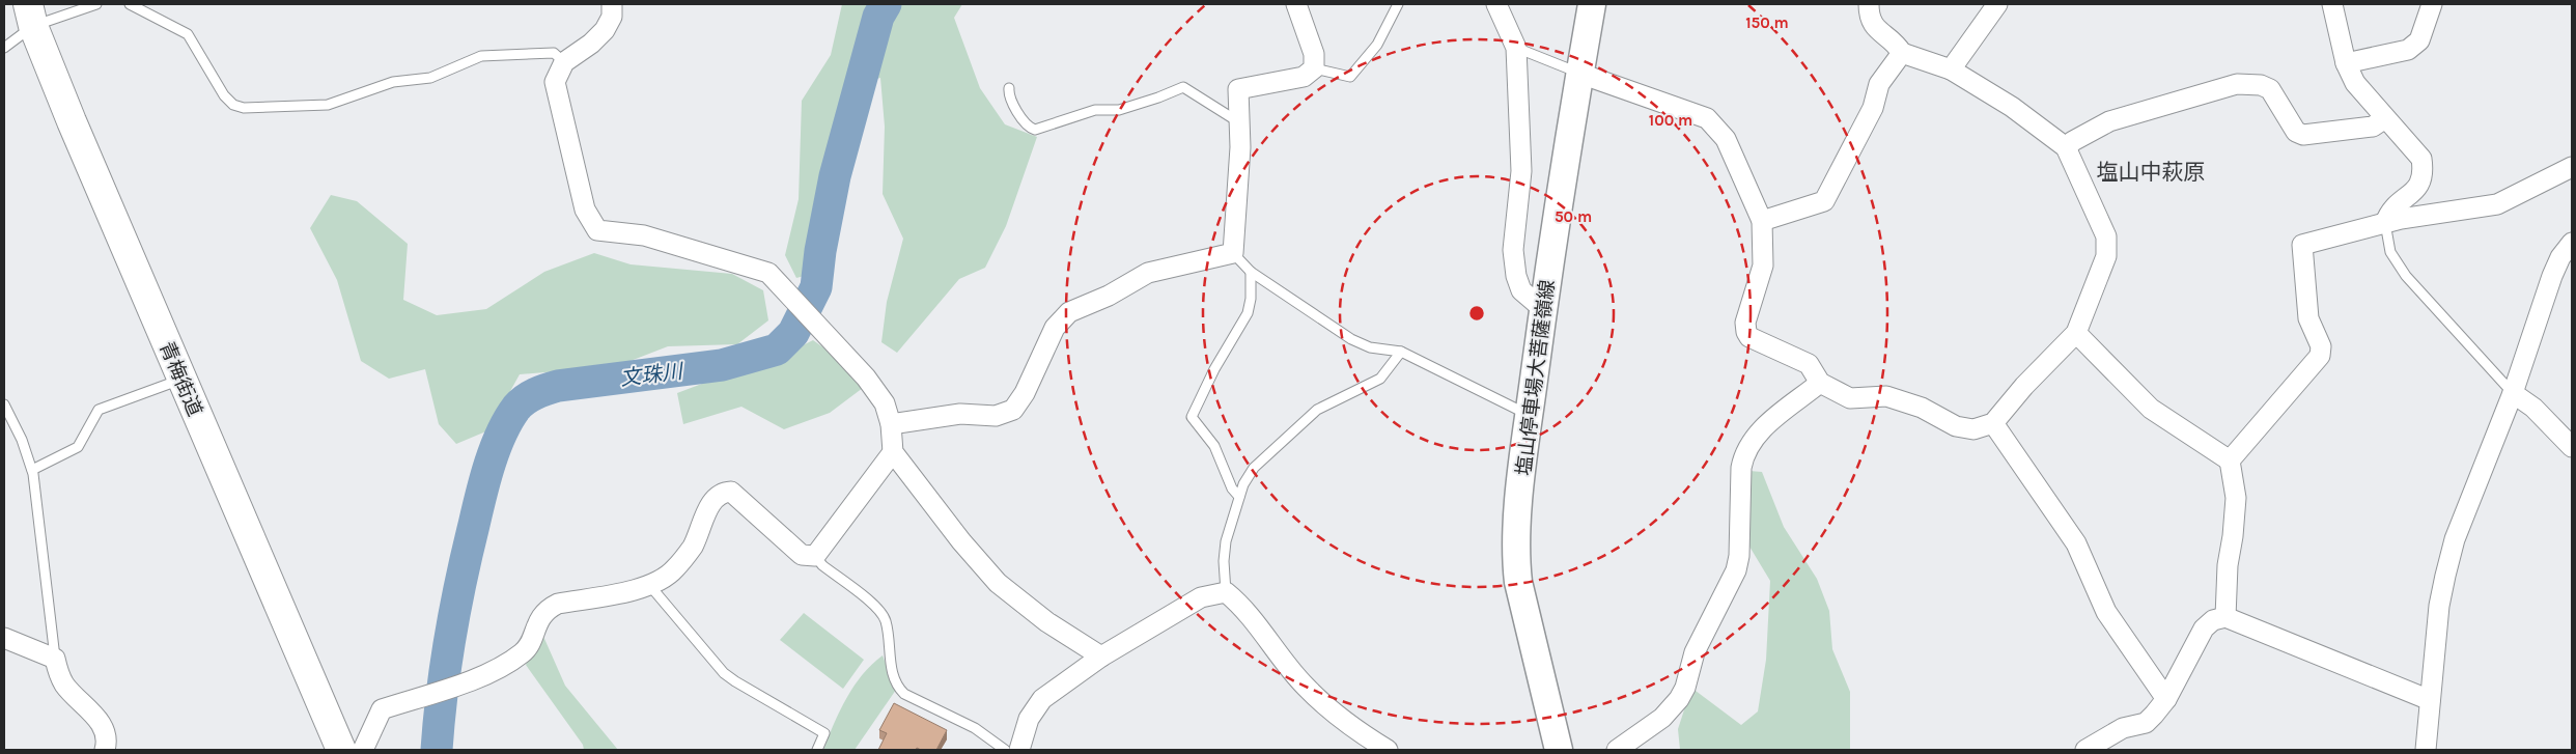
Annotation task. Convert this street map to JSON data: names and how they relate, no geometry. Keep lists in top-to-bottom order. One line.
{"streets":{"highway":["青梅街道"],"main road":["塩山停車場大菩薩嶺線"]},"districts":["塩山中萩原"],"water":["文珠川"],"rings":["150 m","100 m","50 m"]}
